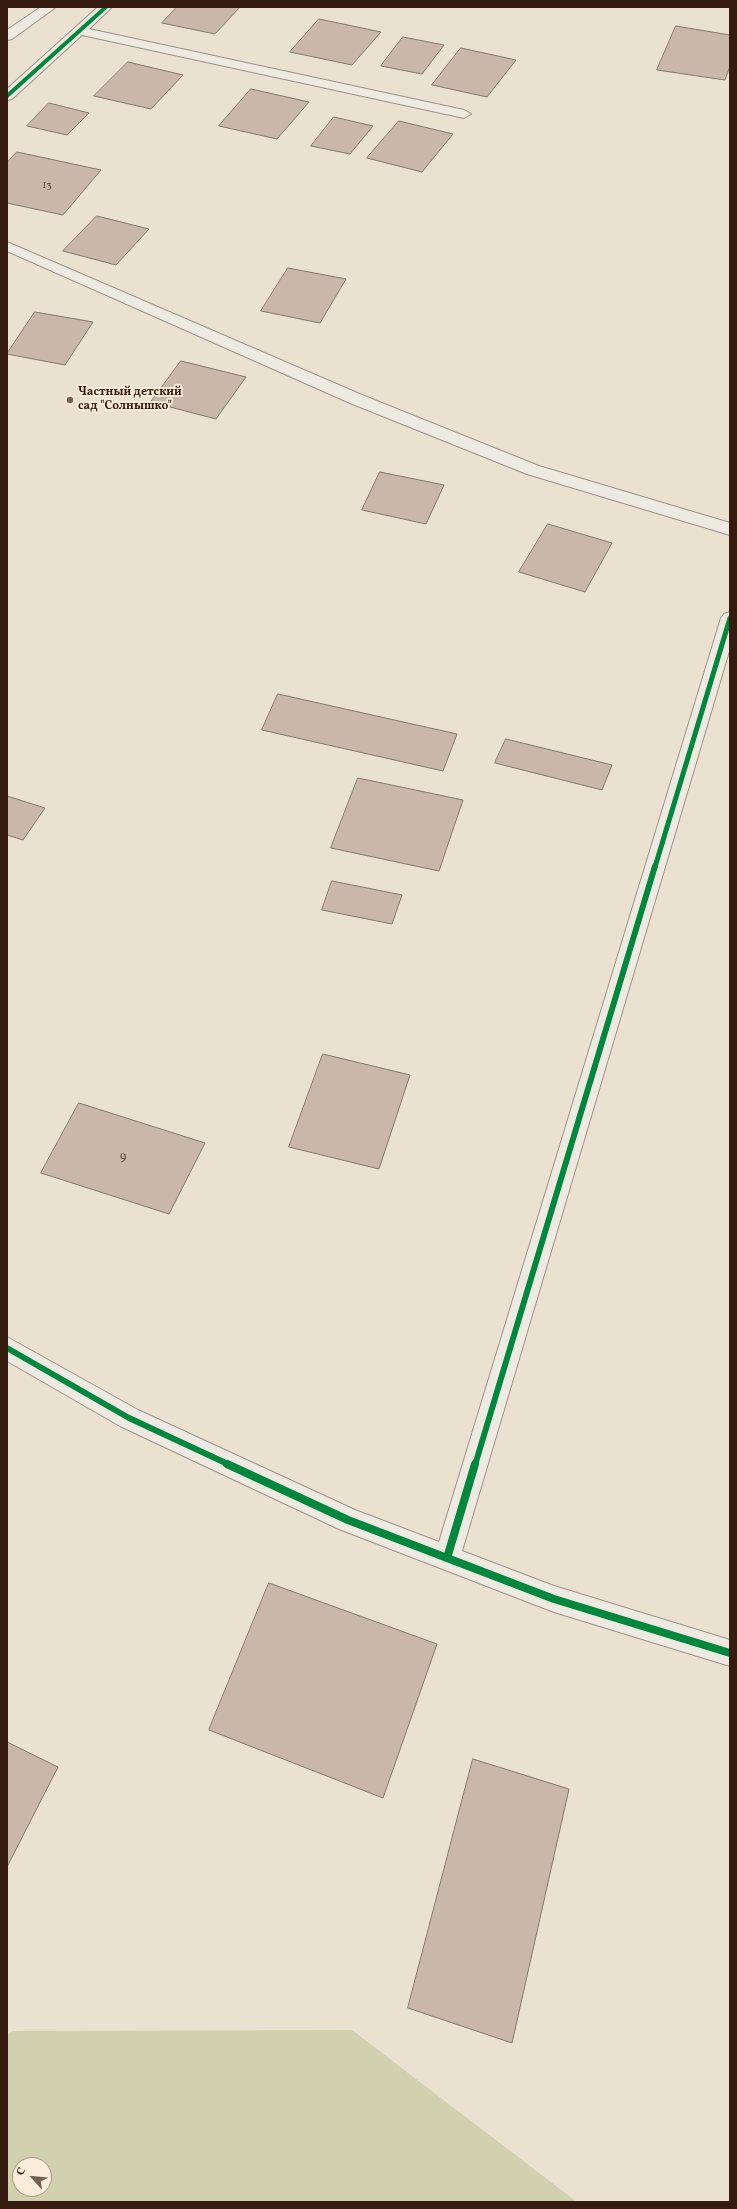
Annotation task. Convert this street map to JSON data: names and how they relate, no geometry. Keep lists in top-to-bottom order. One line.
{"places":["Частный детский сад \"Солнышко\""],"house_numbers":["13","9"],"north":"top left"}
